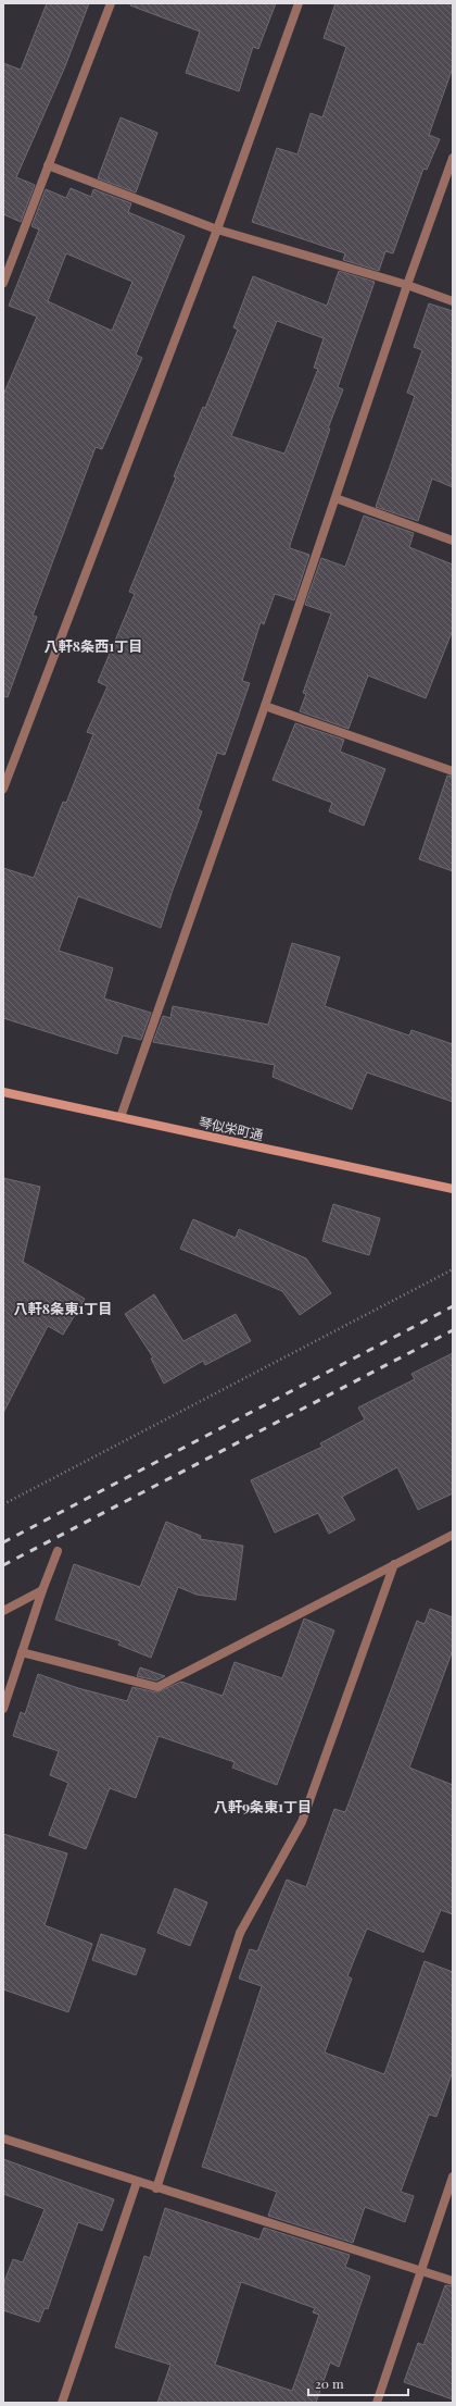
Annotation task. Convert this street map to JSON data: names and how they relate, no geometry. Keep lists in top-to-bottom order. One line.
{"streets":{"main road":["琴似栄町通"]},"districts":["八軒8条西1丁目","八軒8条東1丁目","八軒9条東1丁目"],"scale_bar":"20 m"}
